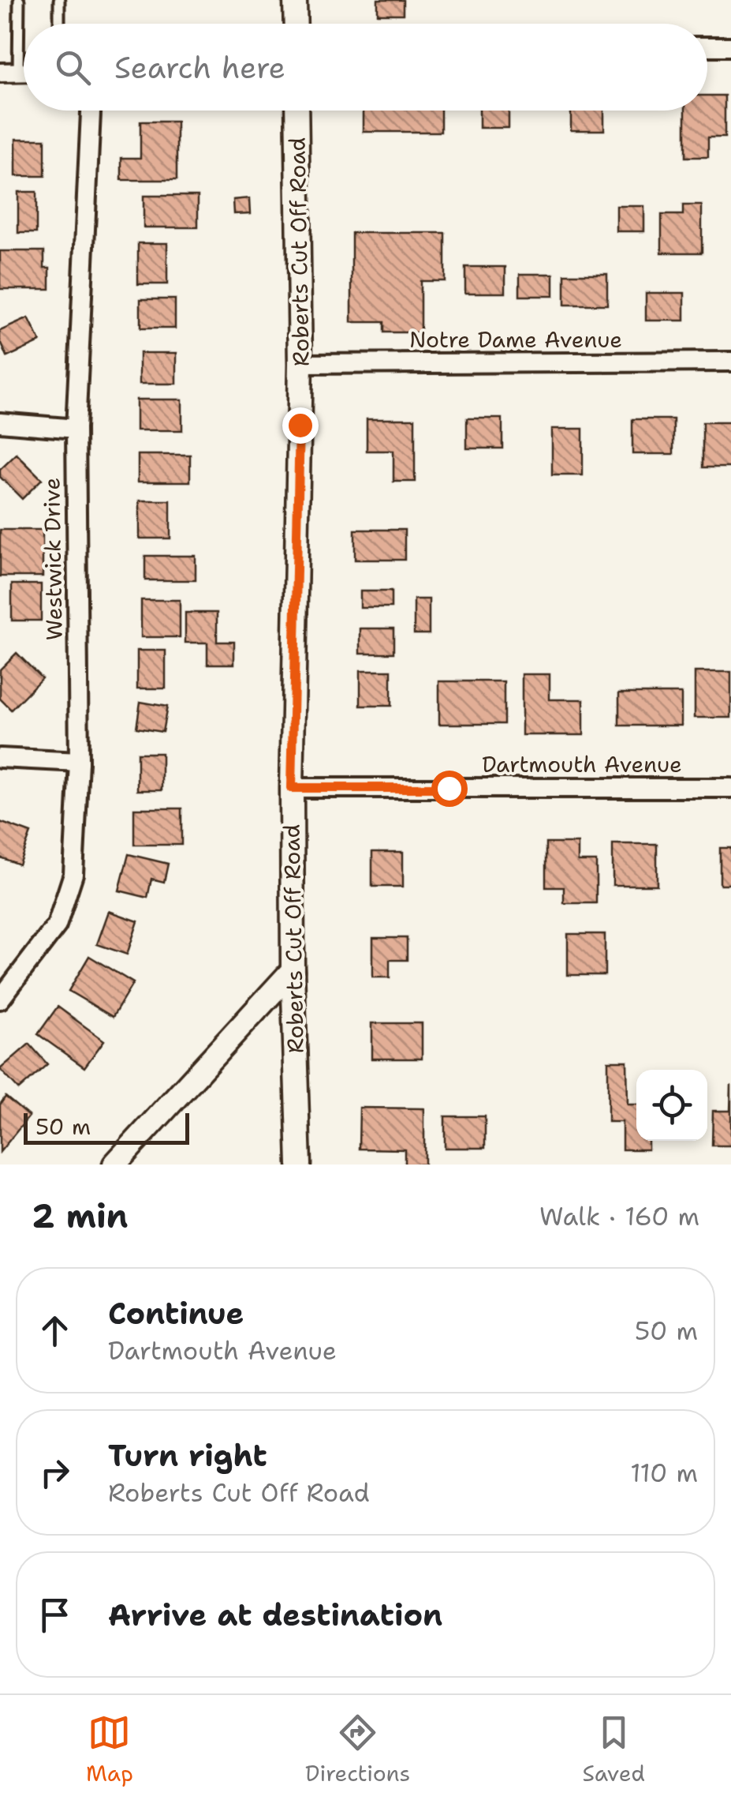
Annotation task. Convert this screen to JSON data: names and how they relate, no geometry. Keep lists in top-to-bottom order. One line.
{"streets":{"street":["Roberts Cut Off Road","Notre Dame Avenue","Westwick Drive","Dartmouth Avenue"]},"crossings":[["Roberts Cut Off Road","Notre Dame Avenue"],["Roberts Cut Off Road","Dartmouth Avenue"]],"scale_bar":"50 m","page":{"search":"Search here","scale":"50 m","heading":["2 min","Walk · 160 m"],"list":[["Continue","Dartmouth Avenue","50 m"],["Turn right","Roberts Cut Off Road","110 m"],"Arrive at destination"],"nav":["Map","Directions","Saved"]}}
